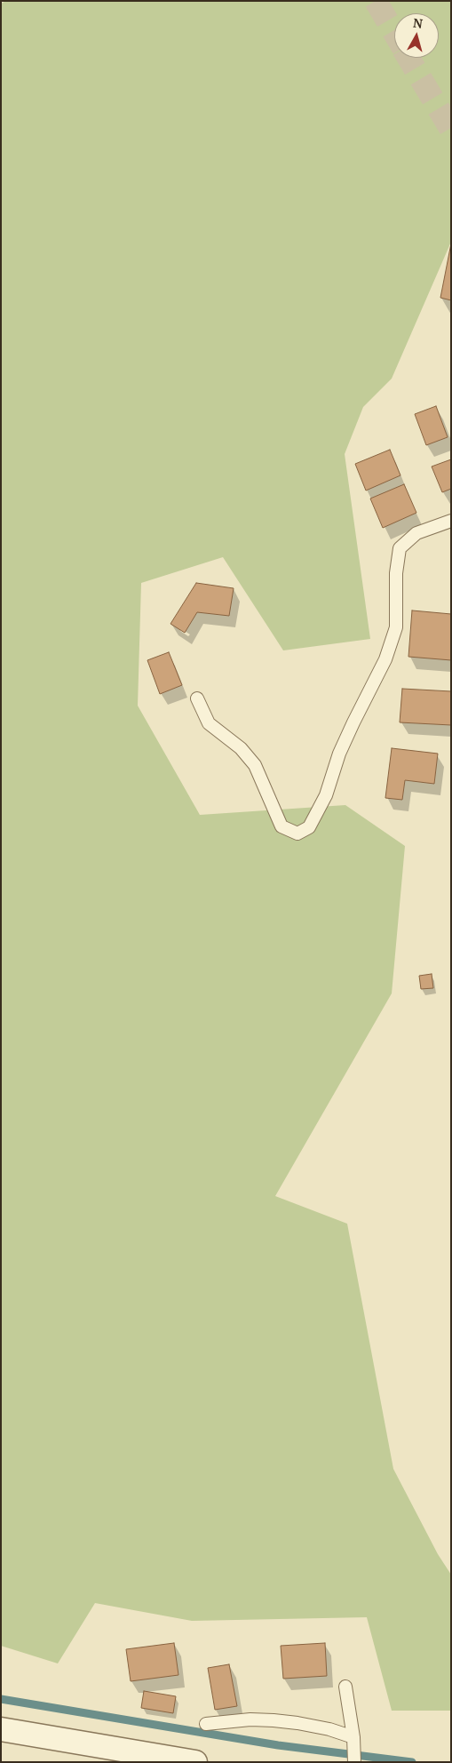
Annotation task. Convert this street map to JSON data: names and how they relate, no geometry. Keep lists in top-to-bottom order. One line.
{"north":"top"}
